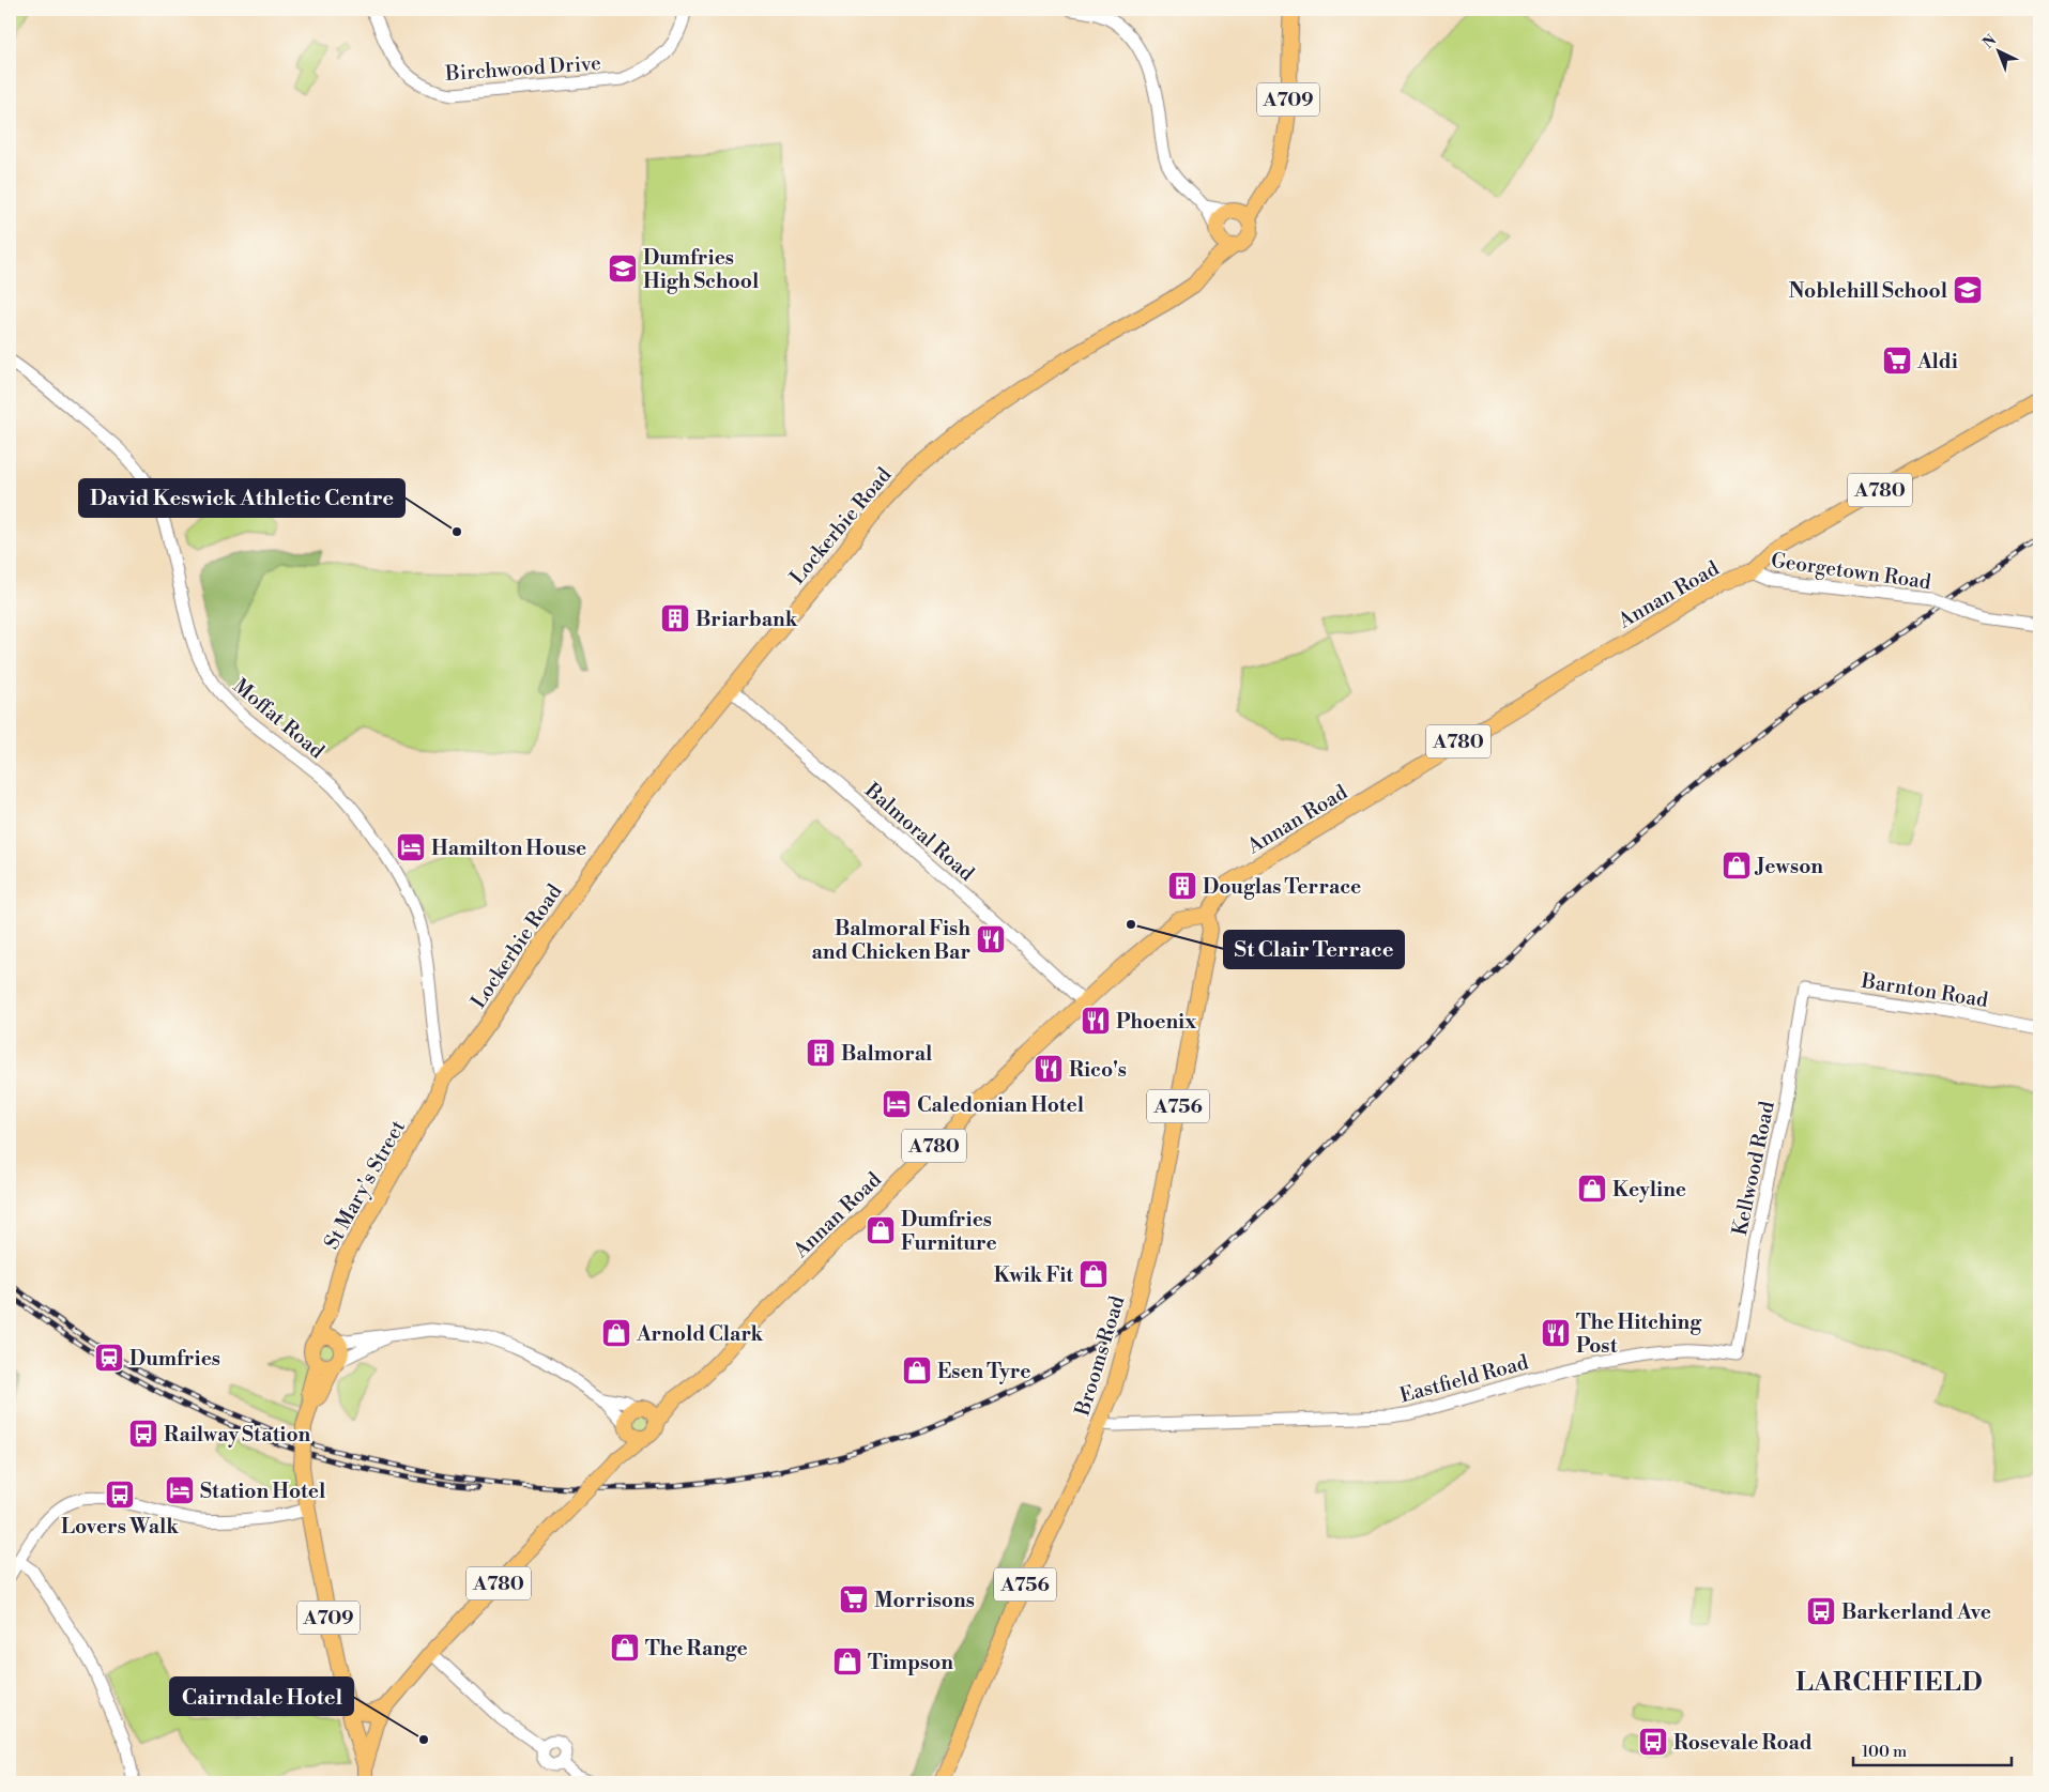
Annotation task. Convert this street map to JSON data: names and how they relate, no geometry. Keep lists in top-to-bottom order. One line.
{"streets":{"main road":["A709","A780","Lockerbie Road","Annan Road","A756","St Mary's Street","Brooms Road"],"street":["Birchwood Drive","Georgetown Road","Moffat Road","Balmoral Road","Barnton Road","Kellwood Road","Eastfield Road"]},"crossings":[["A709","A780"],["A709","Lockerbie Road"],["A709","St Mary's Street"],["A780","Annan Road"],["Lockerbie Road","Moffat Road"],["Lockerbie Road","Balmoral Road"],["Lockerbie Road","St Mary's Street"],["Georgetown Road","Annan Road"],["Annan Road","Balmoral Road"],["Annan Road","Brooms Road"],["Moffat Road","St Mary's Street"],["Barnton Road","Kellwood Road"],["Kellwood Road","Eastfield Road"],["Brooms Road","Eastfield Road"]],"districts":["LARCHFIELD"],"places":{"school or university":["Dumfries High School","Noblehill School"],"supermarket":["Aldi","Morrisons"],"other":["David Keswick Athletic Centre","St Clair Terrace","Cairndale Hotel"],"building":["Briarbank","Douglas Terrace","Balmoral"],"hotel":["Hamilton House","Caledonian Hotel","Station Hotel"],"shop":["Jewson","Keyline","Dumfries Furniture","Kwik Fit","Arnold Clark","Esen Tyre","The Range","Timpson"],"restaurant":["Balmoral Fish and Chicken Bar","Phoenix","Rico's","The Hitching Post"],"station":["Dumfries"],"bus stop":["Railway Station","Lovers Walk","Barkerland Ave","Rosevale Road"]},"scale_bar":"100 m","north":"top left"}
